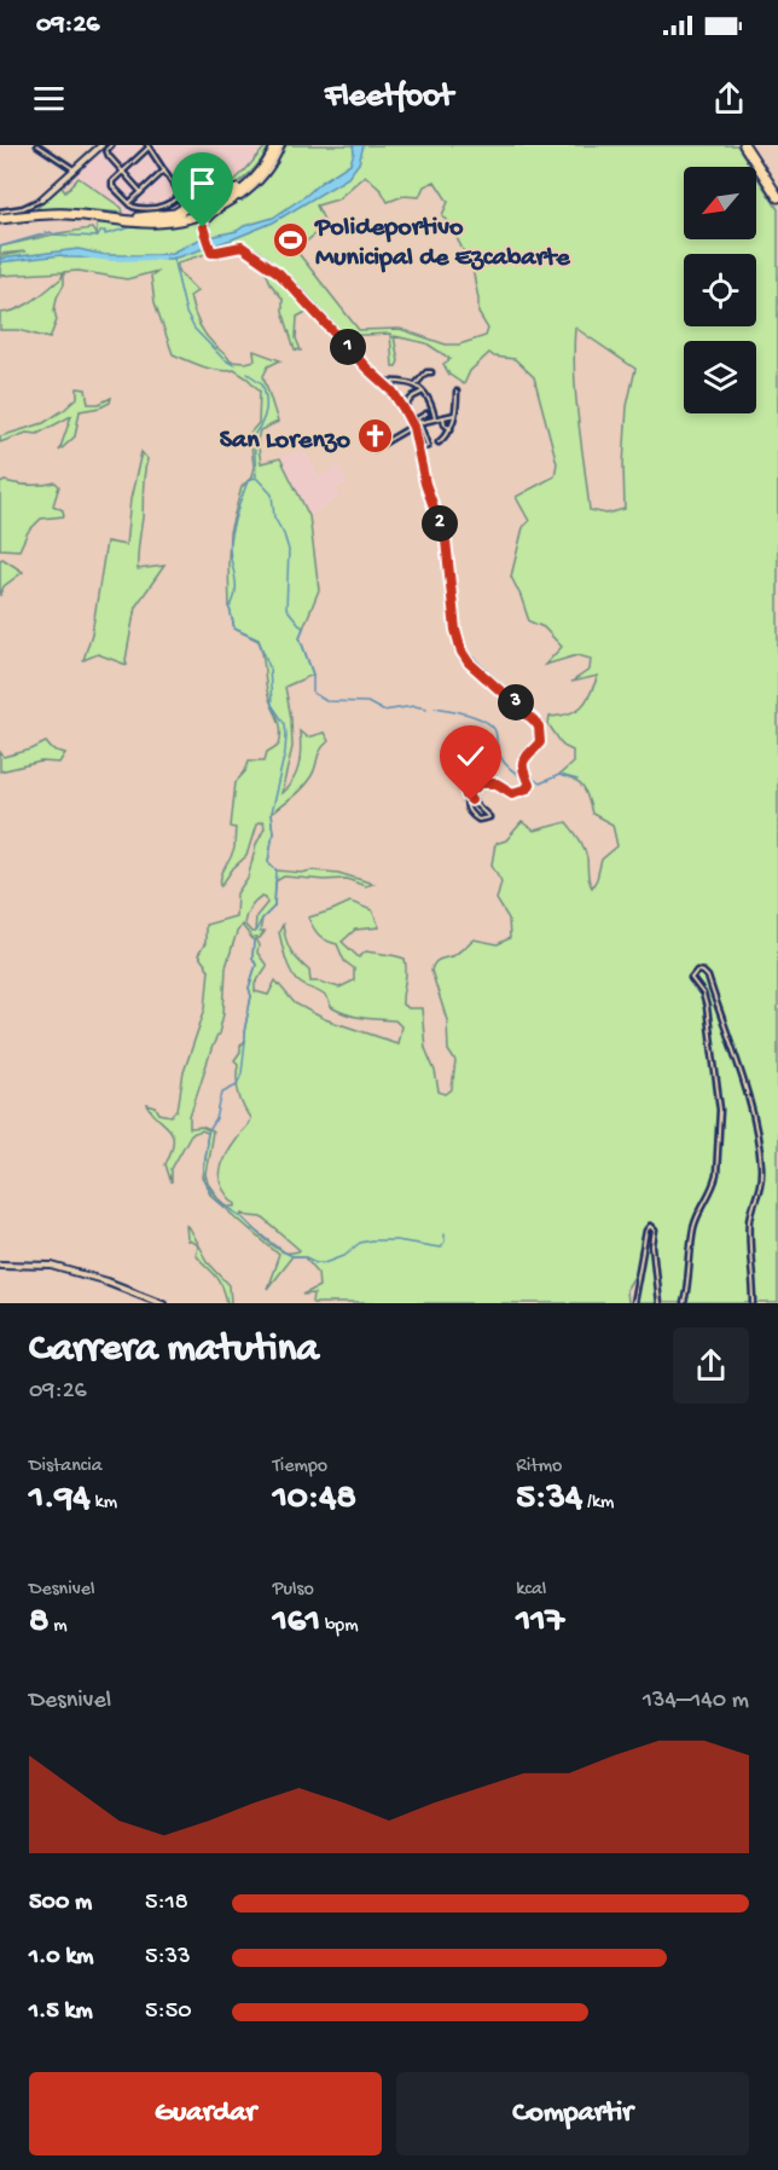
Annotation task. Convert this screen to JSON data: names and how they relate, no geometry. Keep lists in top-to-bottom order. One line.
{"places":{"sports":["Polideportivo Municipal de Ezcabarte"],"church":["San Lorenzo"]},"north":"bottom left","page":{"status":"09:26","header":"Fleetfoot","pins":["1","2","3"],"heading":["Carrera matutina","09:26"],"stats":[["Distancia","1.94 km"],["Tiempo","10:48"],["Ritmo","5:34 /km"],["Desnivel","8 m"],["Pulso","161 bpm"],["kcal","117"]],"chart":["Desnivel","134–140 m"],"list":[{"name":"500 m","note":"5:18"},{"name":"1.0 km","note":"5:33"},{"name":"1.5 km","note":"5:50"}],"buttons":["Guardar","Compartir"]}}
